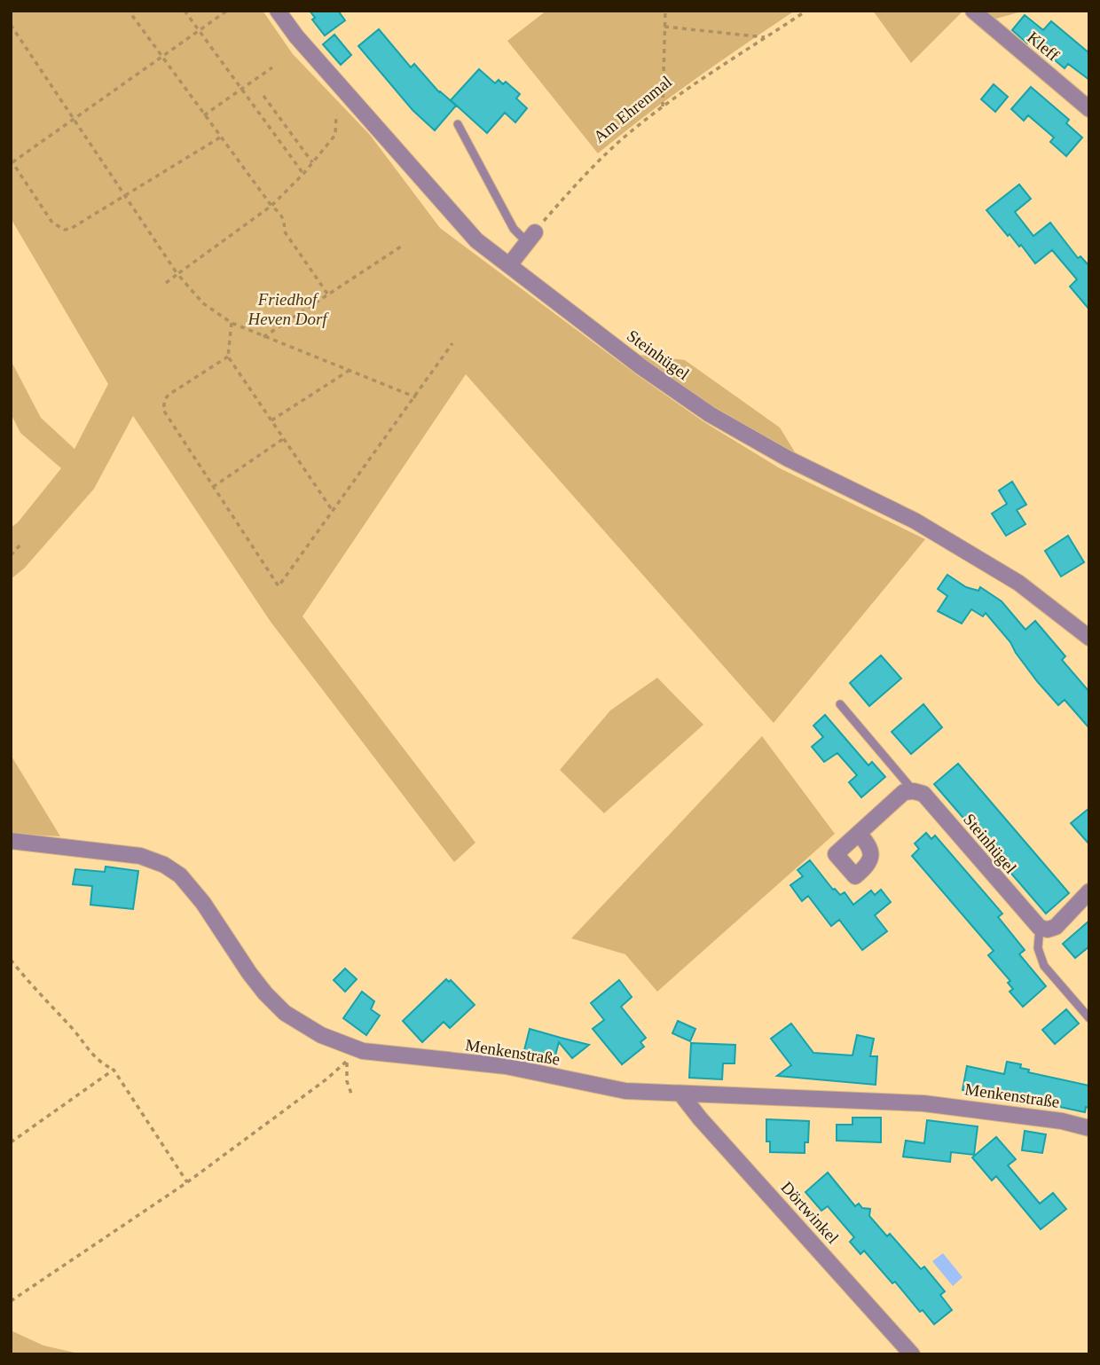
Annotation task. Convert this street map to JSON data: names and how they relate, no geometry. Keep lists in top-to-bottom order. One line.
{"streets":{"street":["Kleff","Steinhügel","Menkenstraße","Dörtwinkel"],"path":["Am Ehrenmal"]},"crossings":[["Menkenstraße","Dörtwinkel"]],"parks":["Friedhof Heven Dorf"]}
